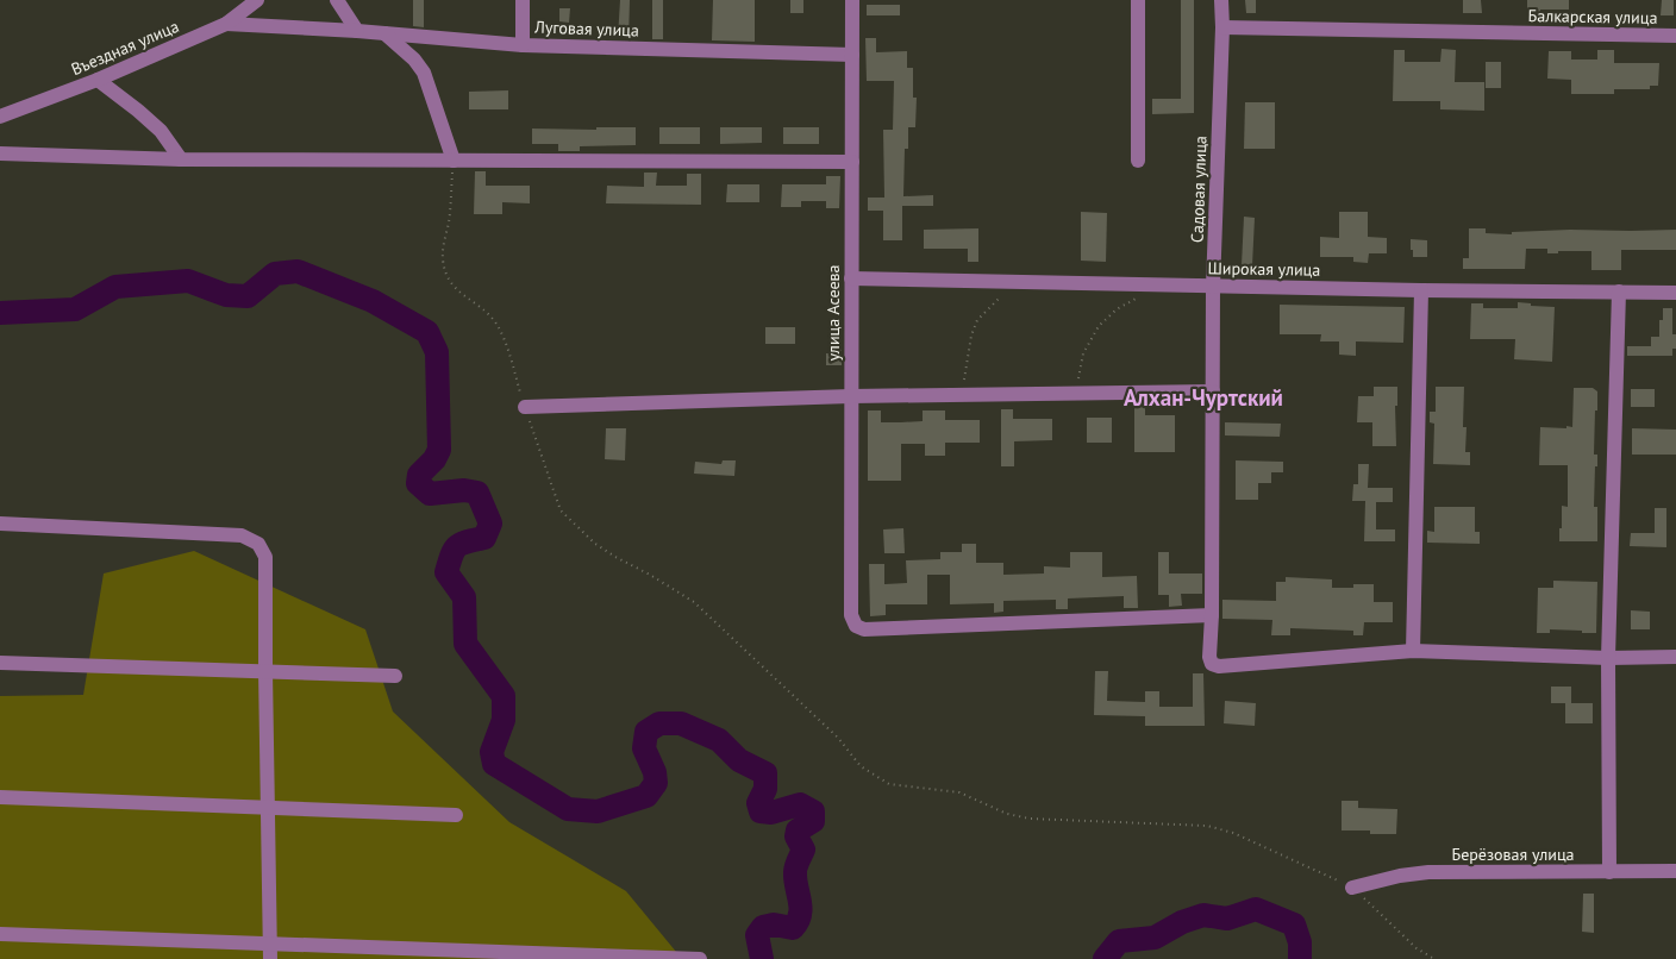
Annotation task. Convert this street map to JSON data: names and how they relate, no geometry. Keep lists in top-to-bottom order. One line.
{"streets":{"street":["Балкарская улица","Луговая улица","Въездная улица","Садовая улица","Широкая улица","улица Асеева","Берёзовая улица"]},"crossings":[["Балкарская улица","Садовая улица"],["Луговая улица","Въездная улица"],["Луговая улица","улица Асеева"],["Садовая улица","Широкая улица"],["Садовая улица","улица Асеева"],["Широкая улица","улица Асеева"]],"districts":["Алхан-Чуртский"]}
